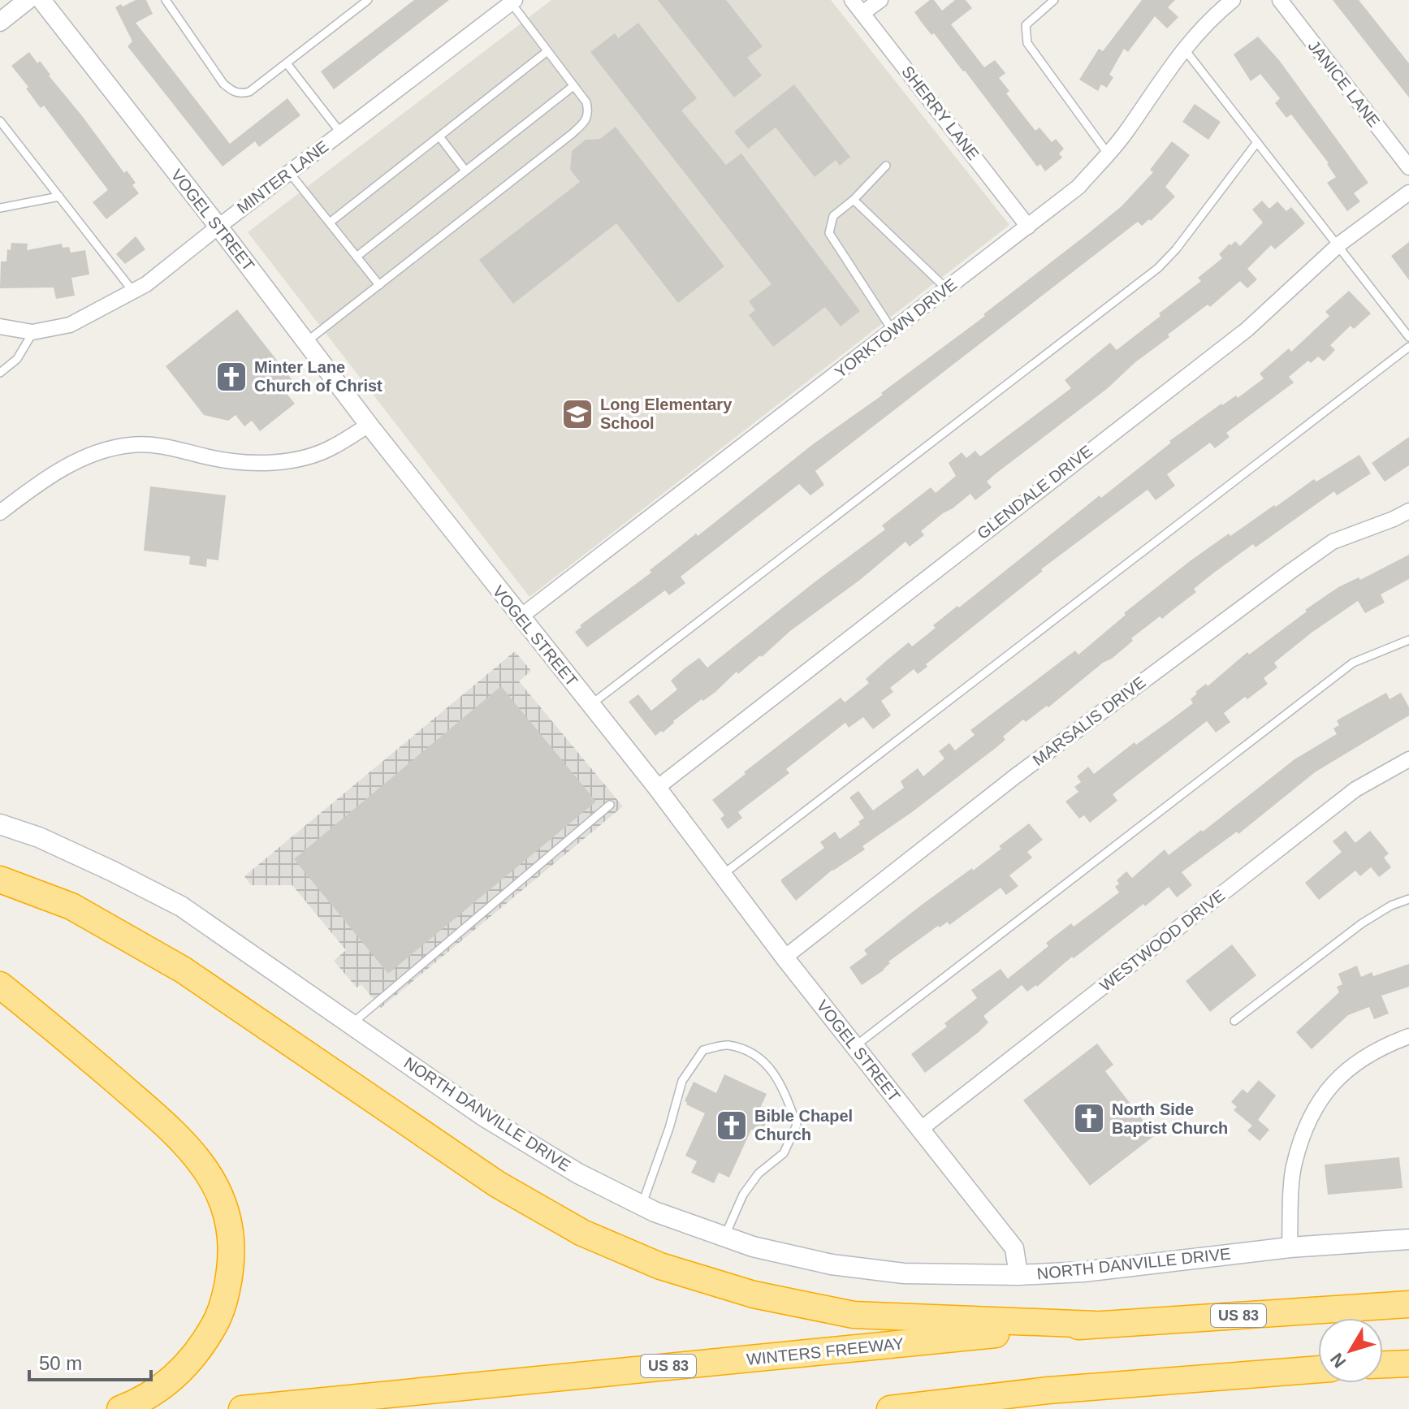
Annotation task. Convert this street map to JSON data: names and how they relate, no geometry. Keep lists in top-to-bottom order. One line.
{"streets":{"highway":["US 83","WINTERS FREEWAY"],"main road":["NORTH DANVILLE DRIVE"],"street":["JANICE LANE","SHERRY LANE","MINTER LANE","VOGEL STREET","YORKTOWN DRIVE","GLENDALE DRIVE","MARSALIS DRIVE","WESTWOOD DRIVE"]},"crossings":[["SHERRY LANE","YORKTOWN DRIVE"],["MINTER LANE","VOGEL STREET"],["VOGEL STREET","YORKTOWN DRIVE"],["VOGEL STREET","GLENDALE DRIVE"],["VOGEL STREET","MARSALIS DRIVE"],["VOGEL STREET","WESTWOOD DRIVE"],["VOGEL STREET","NORTH DANVILLE DRIVE"]],"places":{"church":["Minter Lane Church of Christ","North Side Baptist Church","Bible Chapel Church"],"school or university":["Long Elementary School"]},"scale_bar":"50 m","north":"bottom left"}
